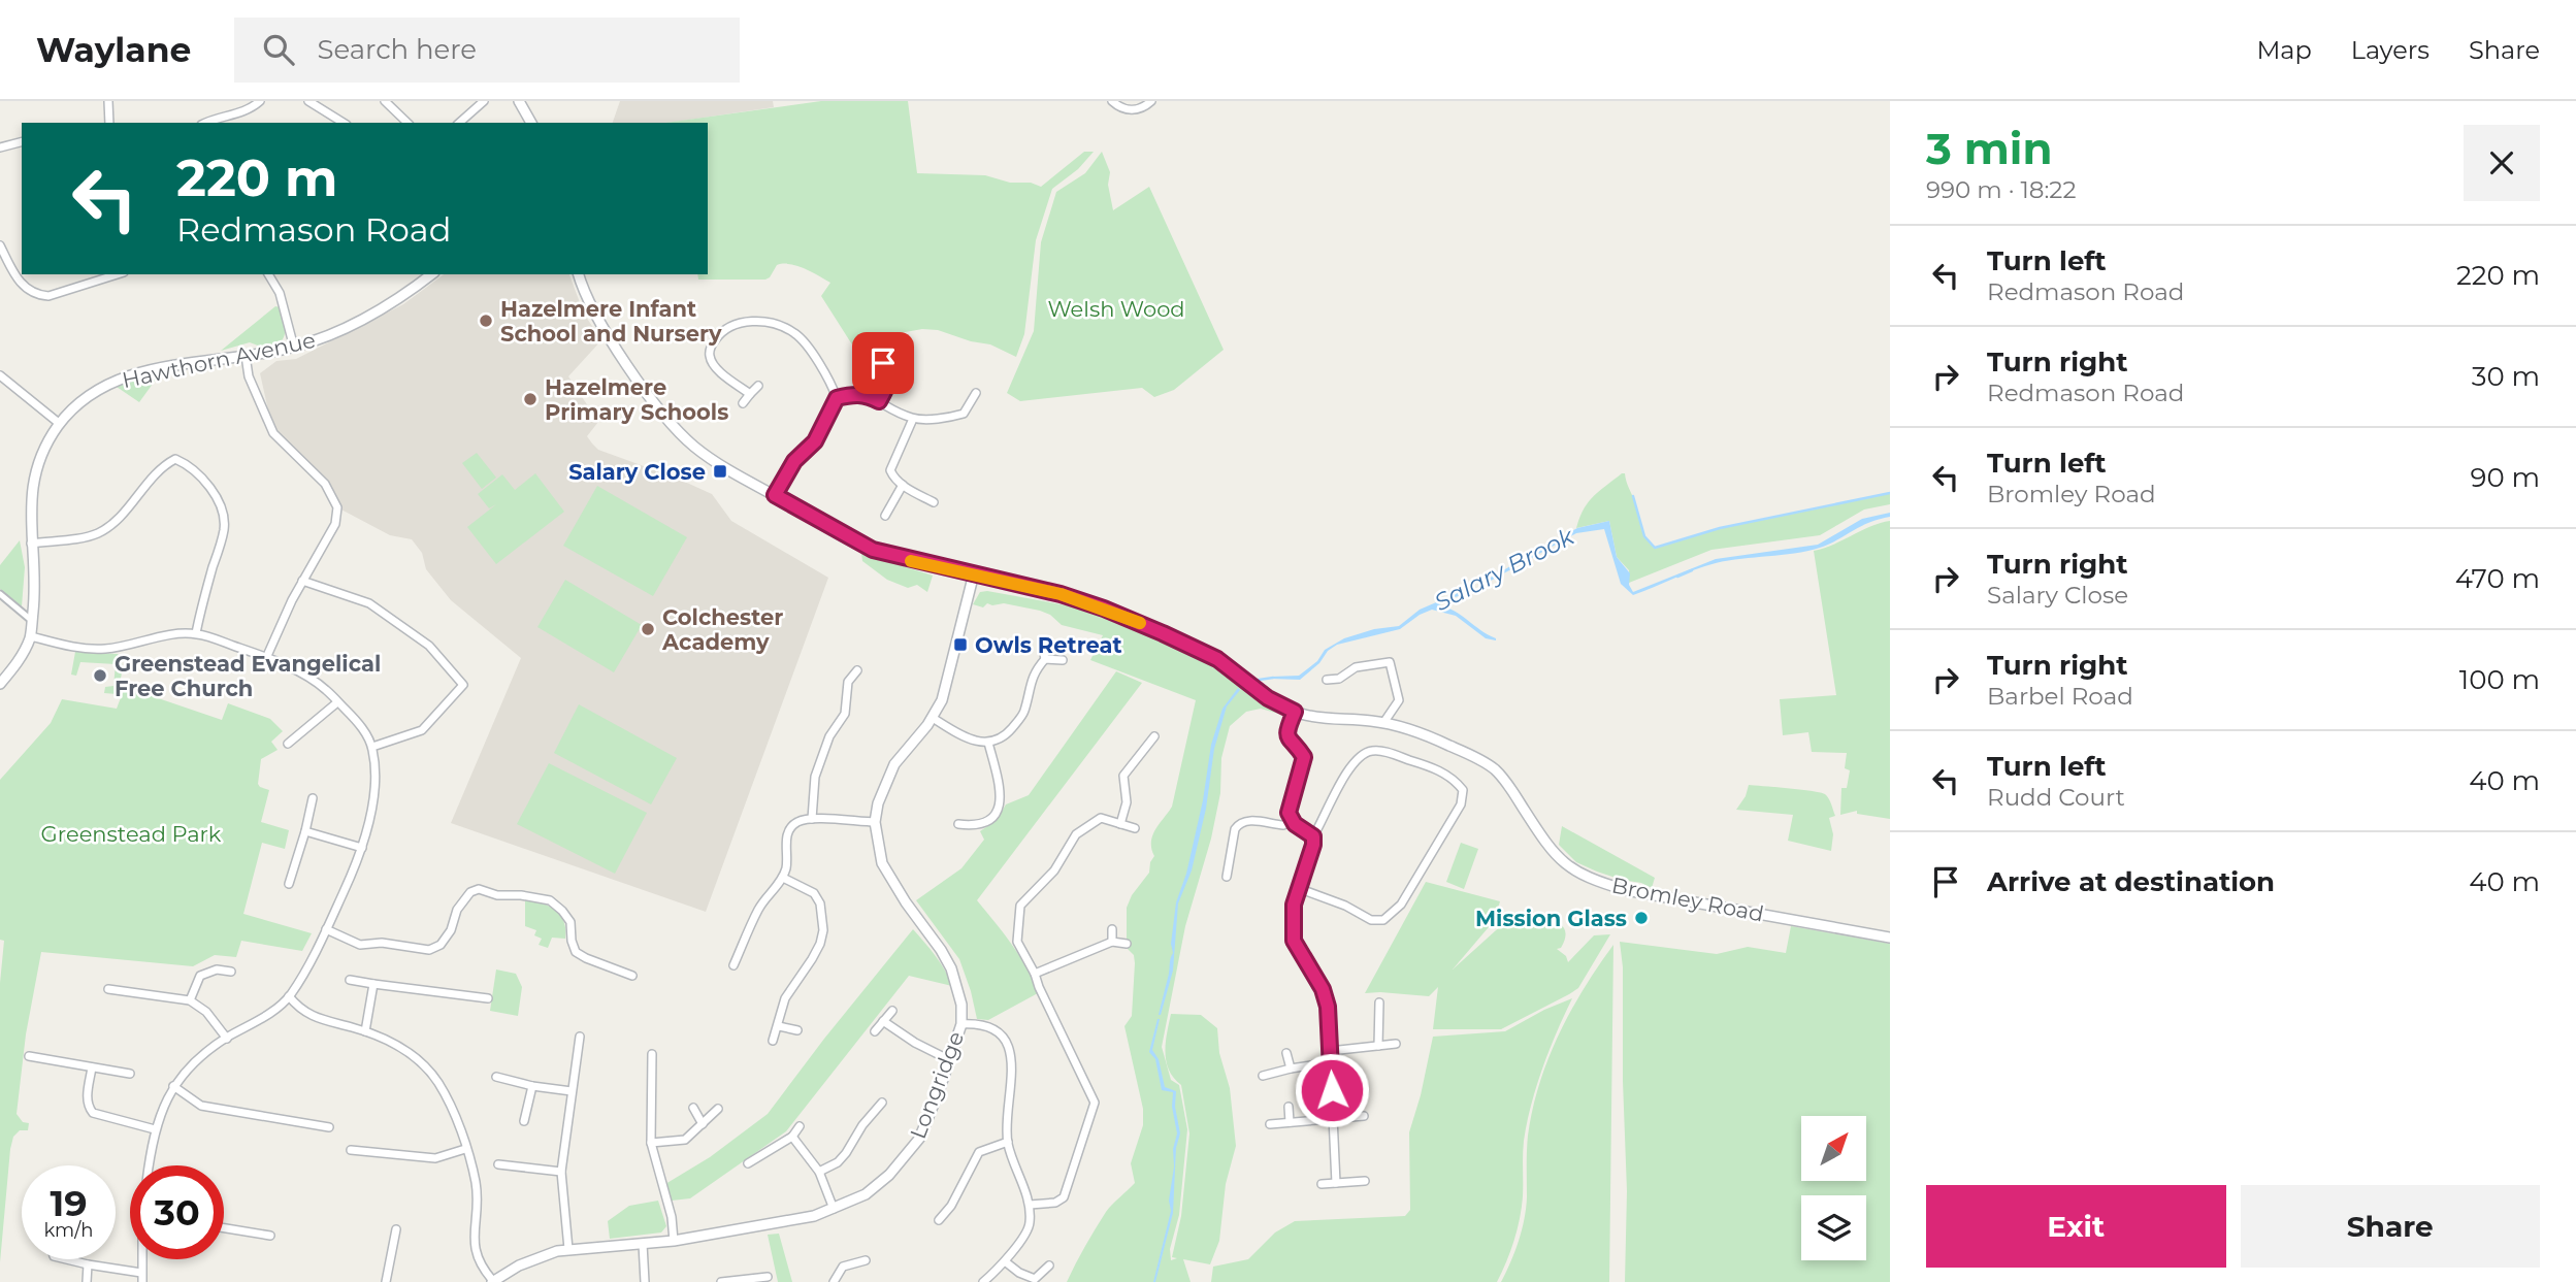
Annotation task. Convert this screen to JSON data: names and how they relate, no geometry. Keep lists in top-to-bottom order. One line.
{"streets":{"street":["Hawthorn Avenue","Bromley Road","Longridge"]},"crossings":[["Bromley Road","Longridge"]],"water":["Salary Brook"],"parks":["Welsh Wood","Greenstead Park"],"places":{"other":["Hazelmere Infant School and Nursery","Hazelmere Primary Schools","Colchester Academy","Greenstead Evangelical Free Church","Mission Glass"],"transit":["Salary Close","Owls Retreat"]},"north":"top right","page":{"header":"Waylane","search":"Search here","nav":["Map","Layers","Share"],"heading":["3 min","990 m · 18:22"],"turn":["220 m","Redmason Road"],"list":[{"name":"Turn left","note":"Redmason Road","value":"220 m"},{"name":"Turn right","note":"Redmason Road","value":"30 m"},{"name":"Turn left","note":"Bromley Road","value":"90 m"},{"name":"Turn right","note":"Salary Close","value":"470 m"},{"name":"Turn right","note":"Barbel Road","value":"100 m"},{"name":"Turn left","note":"Rudd Court","value":"40 m"},{"name":"Arrive at destination","value":"40 m"}],"speed":"19 km/h","limit":"30","buttons":["Exit","Share"]}}
